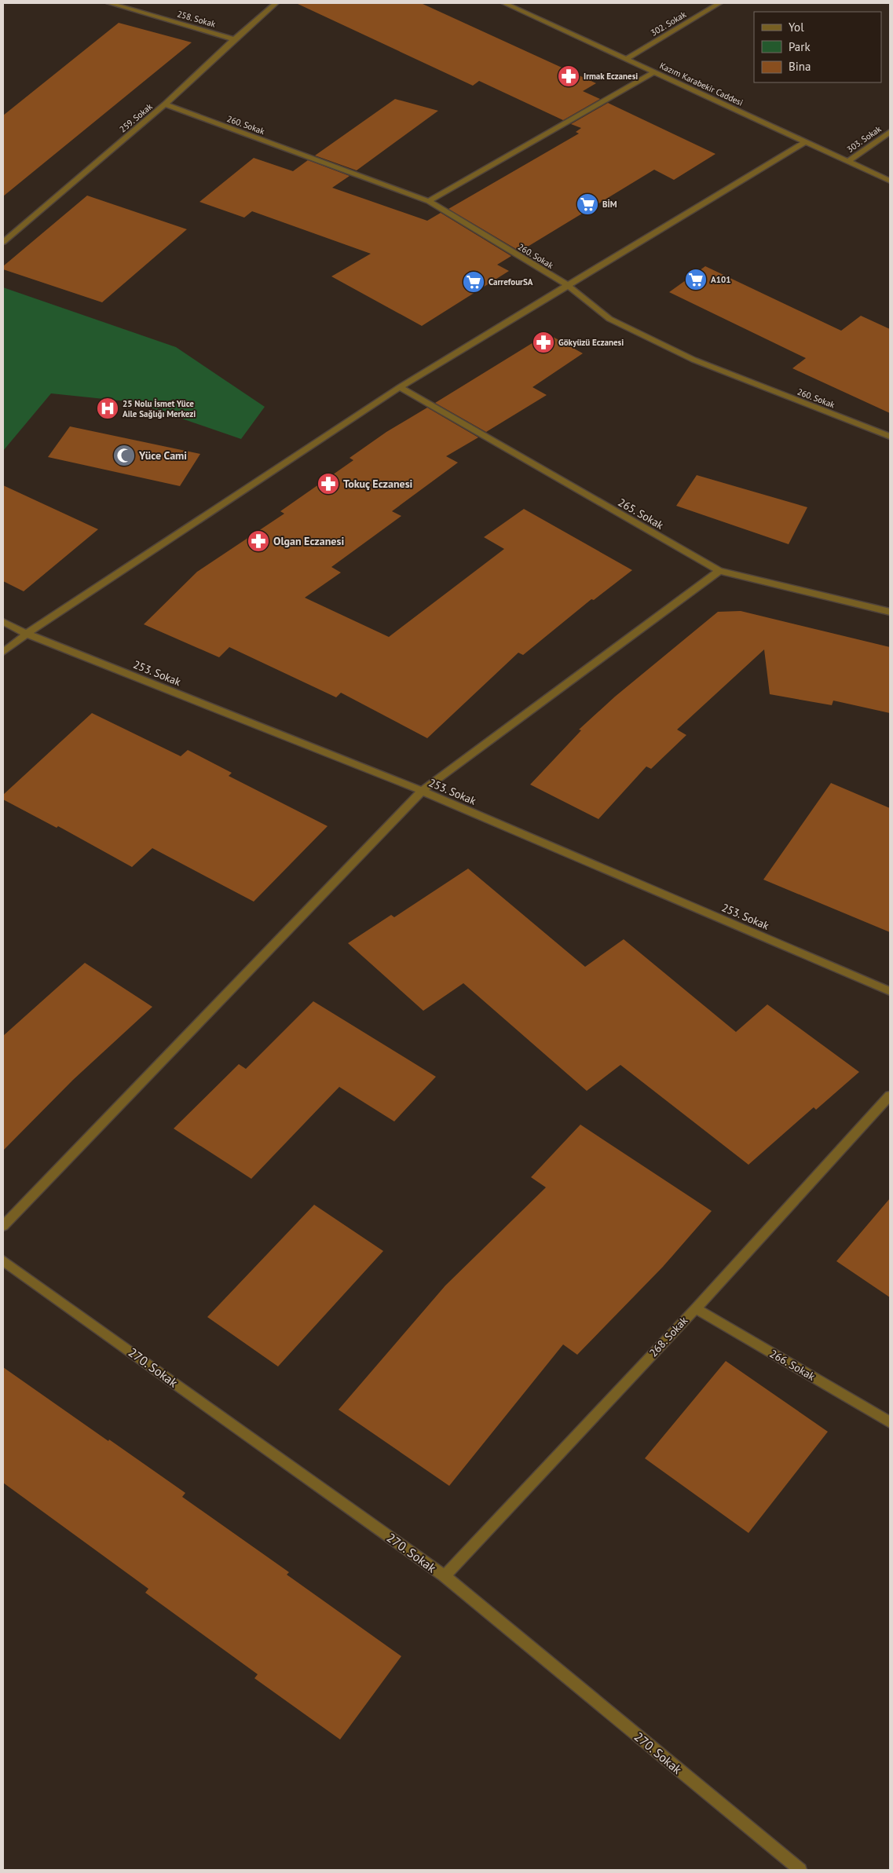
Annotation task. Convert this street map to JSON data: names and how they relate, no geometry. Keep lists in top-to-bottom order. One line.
{"streets":{"street":["258. Sokak","302. Sokak","Kazım Karabekir Caddesi","259. Sokak","260. Sokak","303. Sokak","265. Sokak","253. Sokak","268. Sokak","266. Sokak","270. Sokak"]},"crossings":[["258. Sokak","259. Sokak"],["302. Sokak","Kazım Karabekir Caddesi"],["Kazım Karabekir Caddesi","303. Sokak"],["259. Sokak","260. Sokak"],["268. Sokak","266. Sokak"],["268. Sokak","270. Sokak"]],"places":{"pharmacy":["Irmak Eczanesi","Gökyüzü Eczanesi","Tokuç Eczanesi","Olgan Eczanesi"],"supermarket":["BİM","A101","CarrefourSA"],"hospital":["25 Nolu İsmet Yüce Aile Sağlığı Merkezi"],"mosque":["Yüce Cami"]},"legend":["Yol","Park","Bina"]}
